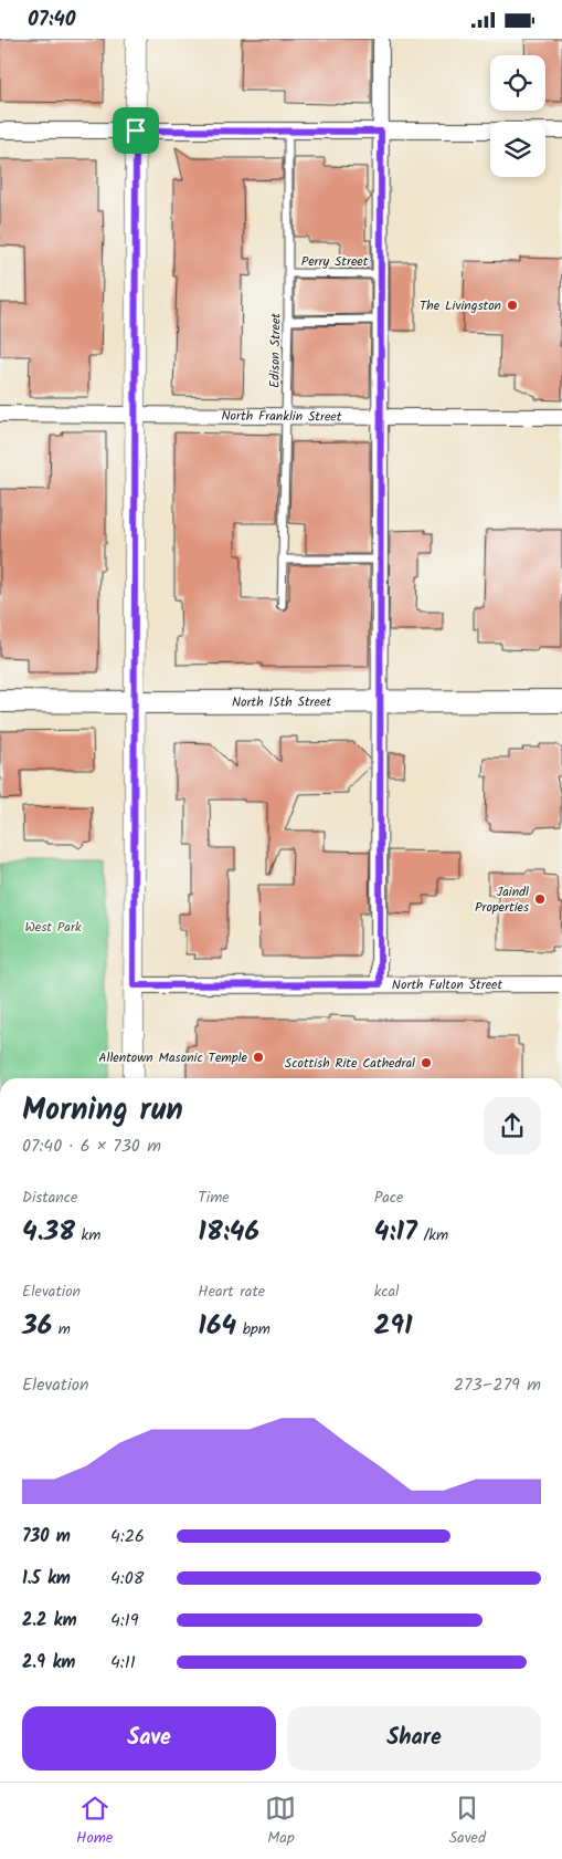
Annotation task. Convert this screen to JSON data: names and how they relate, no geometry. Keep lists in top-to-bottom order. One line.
{"streets":{"main road":["North 15th Street"],"street":["North Franklin Street","North Fulton Street"],"lane":["Perry Street","Edison Street"]},"crossings":[["Perry Street","Edison Street"],["Edison Street","North Franklin Street"]],"parks":["West Park"],"places":["The Livingston","Jaindl Properties","Allentown Masonic Temple","Scottish Rite Cathedral"],"page":{"status":"07:40","heading":["Morning run","07:40 · 6 × 730 m"],"stats":[["Distance","4.38 km"],["Time","18:46"],["Pace","4:17 /km"],["Elevation","36 m"],["Heart rate","164 bpm"],["kcal","291"]],"chart":["Elevation","273–279 m"],"list":[{"name":"730 m","note":"4:26"},{"name":"1.5 km","note":"4:08"},{"name":"2.2 km","note":"4:19"},{"name":"2.9 km","note":"4:11"}],"buttons":["Save","Share"],"tabs":["Home","Map","Saved"]}}
